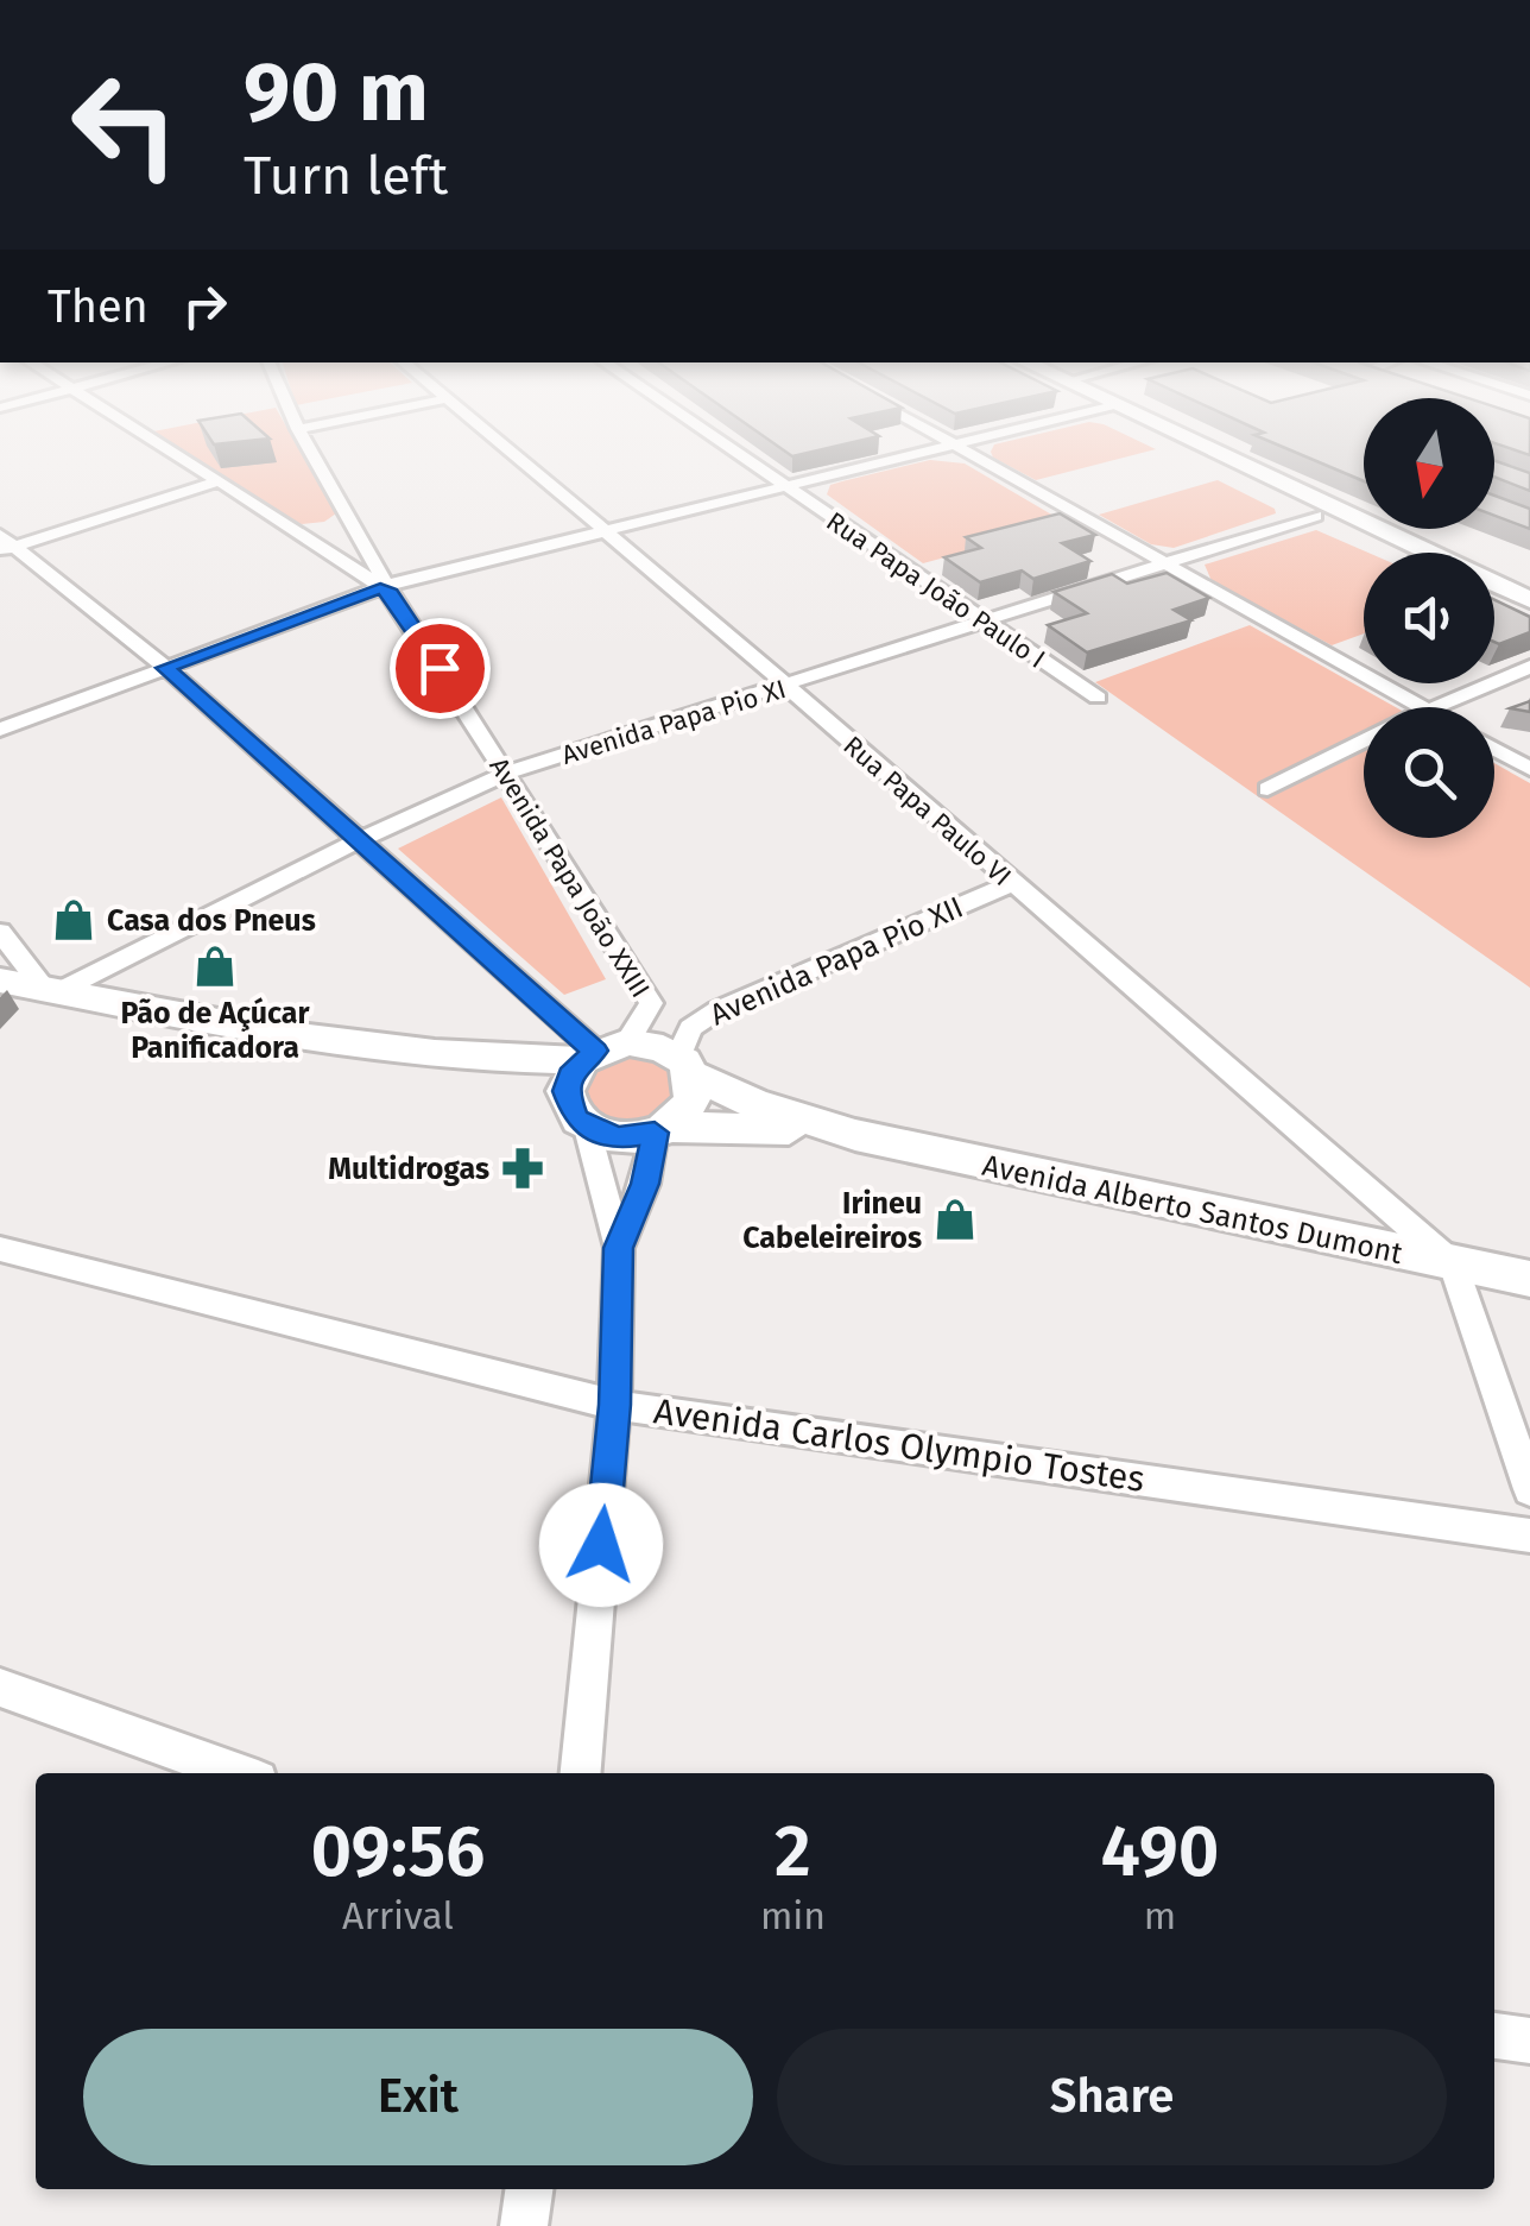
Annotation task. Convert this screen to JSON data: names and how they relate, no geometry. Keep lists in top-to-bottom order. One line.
{"streets":{"main road":["Avenida Alberto Santos Dumont"],"street":["Rua Papa João Paulo I","Avenida Papa Pio XI","Rua Papa Paulo VI","Avenida Papa João XXIII","Avenida Papa Pio XII","Avenida Carlos Olympio Tostes"]},"crossings":[["Rua Papa João Paulo I","Avenida Papa Pio XI"],["Avenida Papa Pio XI","Rua Papa Paulo VI"],["Avenida Papa Pio XI","Avenida Papa João XXIII"],["Rua Papa Paulo VI","Avenida Papa Pio XII"],["Rua Papa Paulo VI","Avenida Alberto Santos Dumont"],["Avenida Papa João XXIII","Avenida Papa Pio XII"],["Avenida Papa João XXIII","Avenida Alberto Santos Dumont"],["Avenida Papa Pio XII","Avenida Alberto Santos Dumont"]],"places":{"shop":["Casa dos Pneus","Pão de Açúcar Panificadora","Irineu Cabeleireiros"],"pharmacy":["Multidrogas"]},"north":"bottom","page":{"turn":["90 m","Turn left"],"then":"Then","eta":["09:56","Arrival","2","min","490","m"],"buttons":["Exit","Share"]}}
